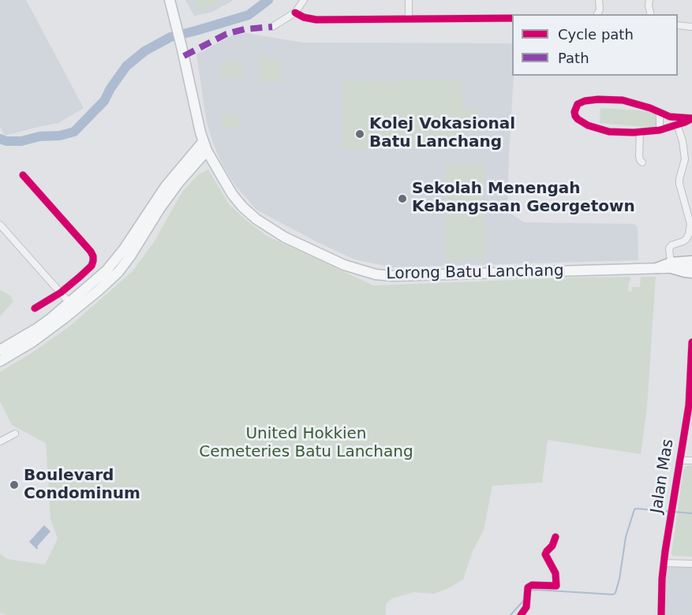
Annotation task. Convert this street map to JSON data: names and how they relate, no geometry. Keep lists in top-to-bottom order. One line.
{"streets":{"main road":["Lorong Batu Lanchang"],"street":["Jalan Mas"]},"parks":["United Hokkien Cemeteries Batu Lanchang"],"places":["Kolej Vokasional Batu Lanchang","Sekolah Menengah Kebangsaan Georgetown","Boulevard Condominum"],"legend":["Cycle path","Path"]}
